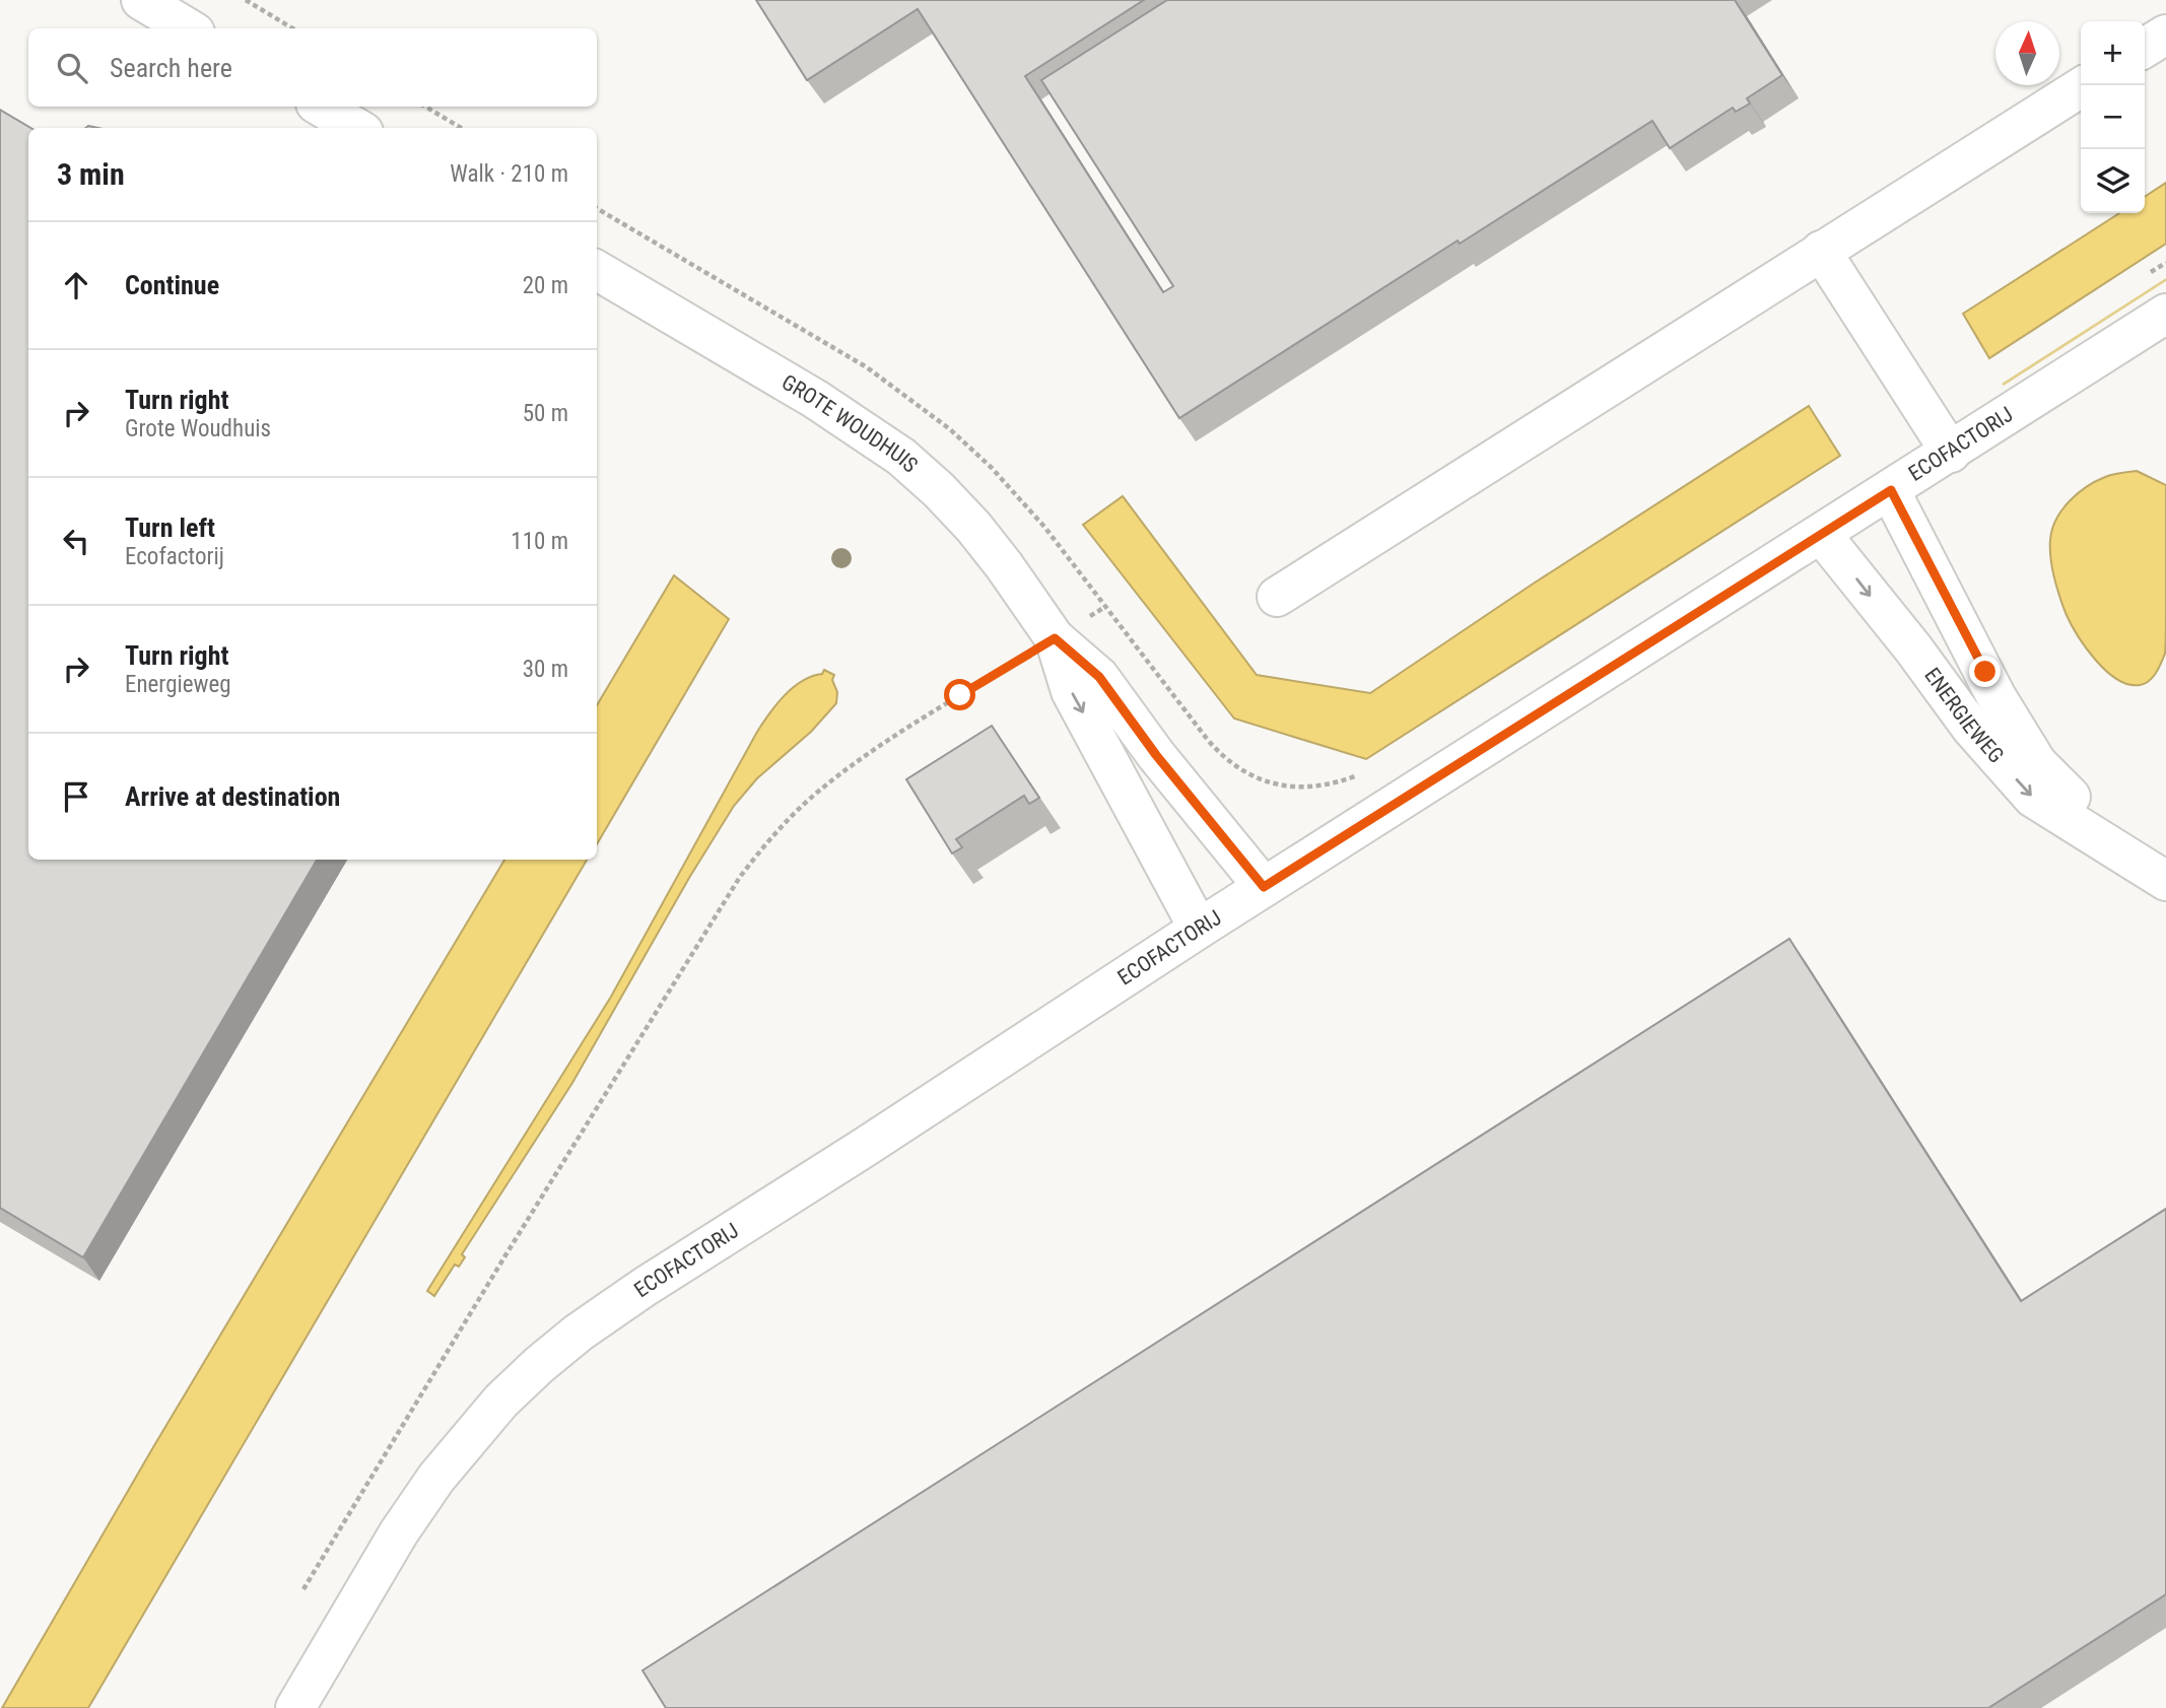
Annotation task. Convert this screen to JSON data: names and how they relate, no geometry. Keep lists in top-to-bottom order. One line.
{"streets":{"street":["GROTE WOUDHUIS","ECOFACTORIJ","ENERGIEWEG"]},"crossings":[["GROTE WOUDHUIS","ECOFACTORIJ"],["ECOFACTORIJ","ENERGIEWEG"]],"north":"top","page":{"map_buttons":["+","−"],"search":"Search here","heading":["3 min","Walk · 210 m"],"list":[["Continue","20 m"],["Turn right","Grote Woudhuis","50 m"],["Turn left","Ecofactorij","110 m"],["Turn right","Energieweg","30 m"],"Arrive at destination"]}}
